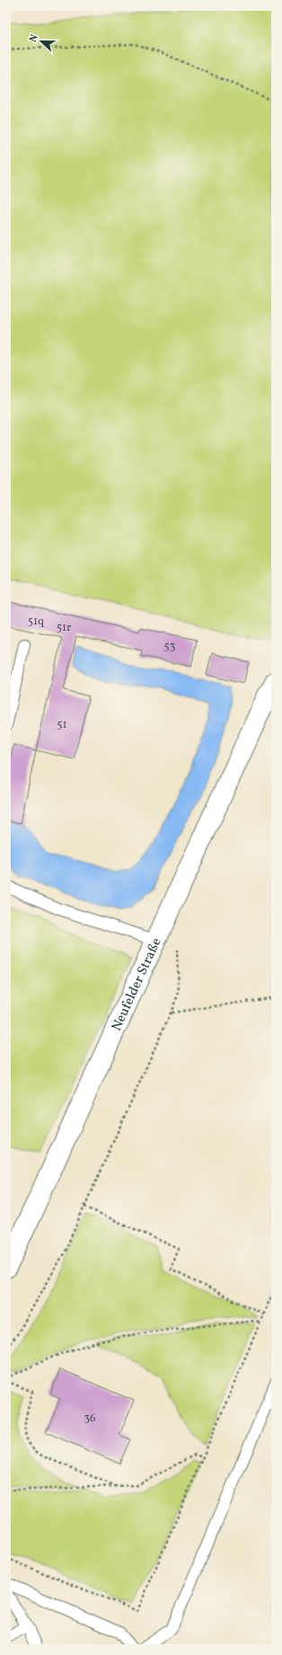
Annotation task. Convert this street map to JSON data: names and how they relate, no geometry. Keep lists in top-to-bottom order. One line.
{"streets":{"street":["Neufelder Straße"]},"house_numbers":["51q","51r","53","51","36"],"north":"left"}
